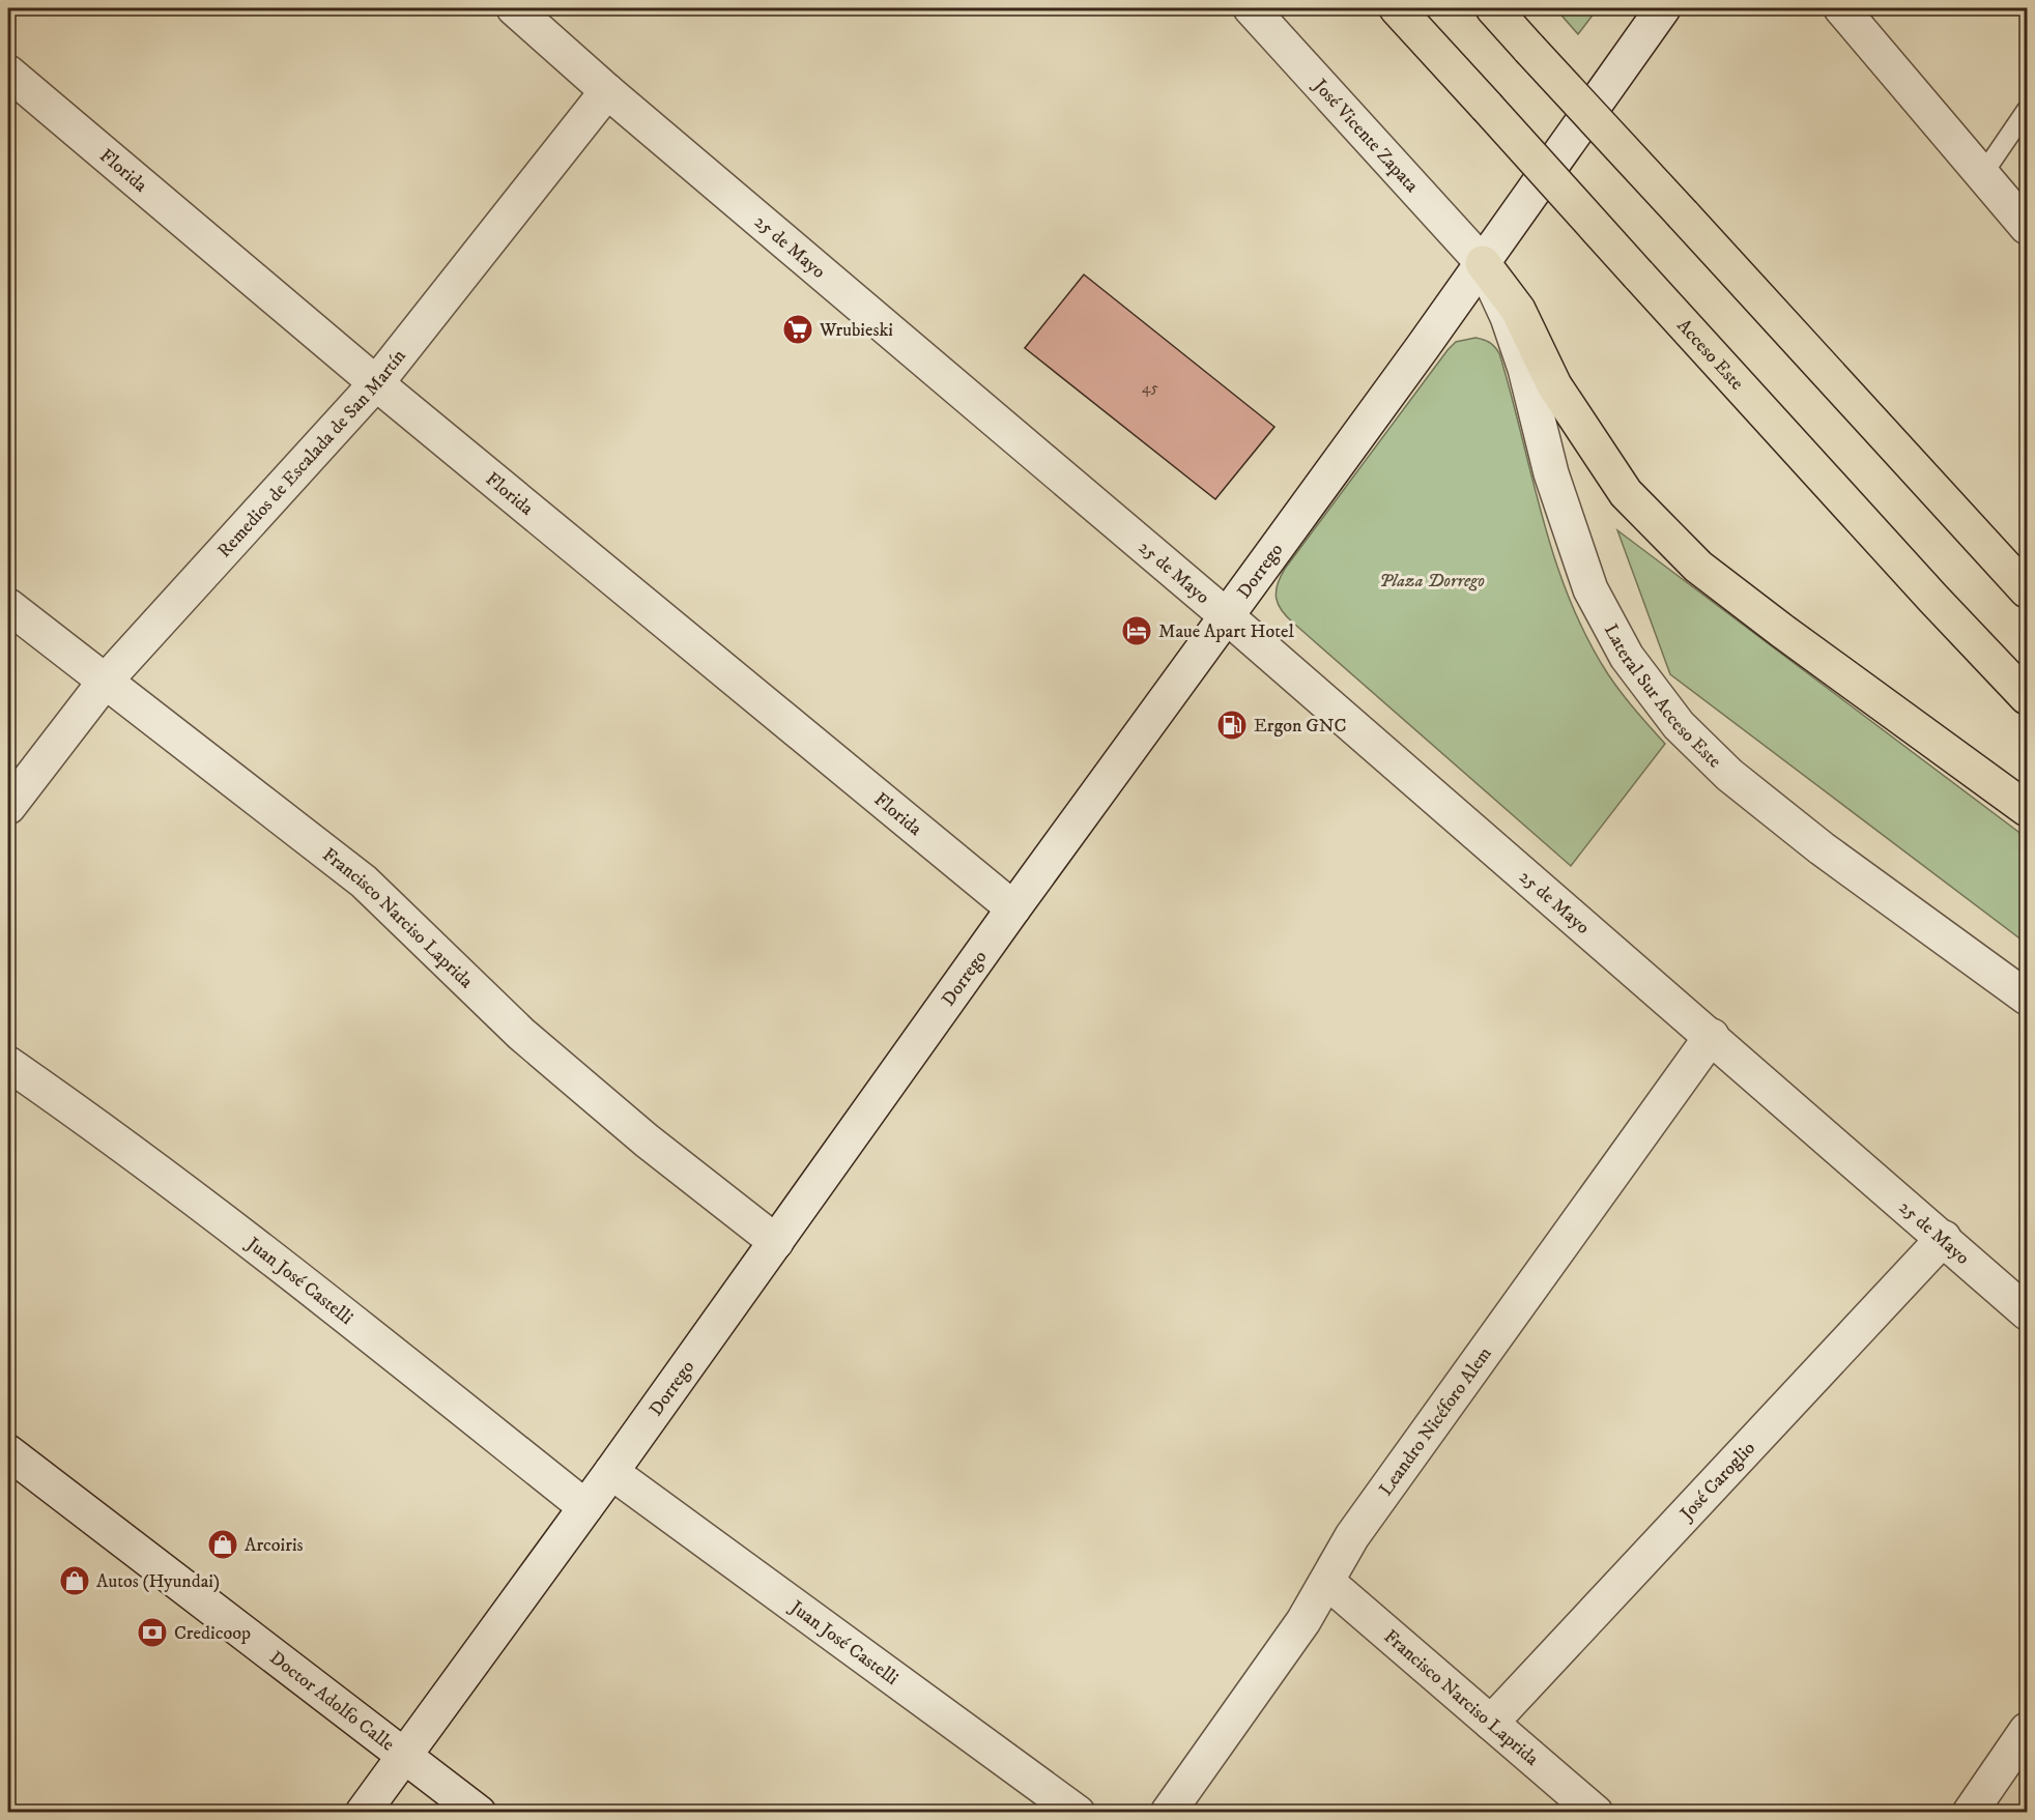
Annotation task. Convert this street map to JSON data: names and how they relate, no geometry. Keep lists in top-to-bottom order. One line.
{"streets":{"highway":["Acceso Este"],"street":["José Vicente Zapata","Florida","25 de Mayo","Remedios de Escalada de San Martín","Dorrego","Lateral Sur Acceso Este","Francisco Narciso Laprida","Juan José Castelli","Leandro Nicéforo Alem","José Caroglio","Doctor Adolfo Calle"]},"crossings":[["José Vicente Zapata","Dorrego"],["José Vicente Zapata","Lateral Sur Acceso Este"],["Florida","Remedios de Escalada de San Martín"],["Florida","Dorrego"],["25 de Mayo","Remedios de Escalada de San Martín"],["25 de Mayo","Dorrego"],["25 de Mayo","Leandro Nicéforo Alem"],["25 de Mayo","José Caroglio"],["Remedios de Escalada de San Martín","Francisco Narciso Laprida"],["Dorrego","Lateral Sur Acceso Este"],["Dorrego","Francisco Narciso Laprida"],["Dorrego","Juan José Castelli"],["Dorrego","Doctor Adolfo Calle"],["Francisco Narciso Laprida","Leandro Nicéforo Alem"],["Francisco Narciso Laprida","José Caroglio"]],"parks":["Plaza Dorrego"],"places":{"supermarket":["Wrubieski"],"hotel":["Maue Apart Hotel"],"fuel station":["Ergon GNC"],"shop":["Arcoiris","Autos (Hyundai)"],"bank":["Credicoop"]},"house_numbers":["45"]}
